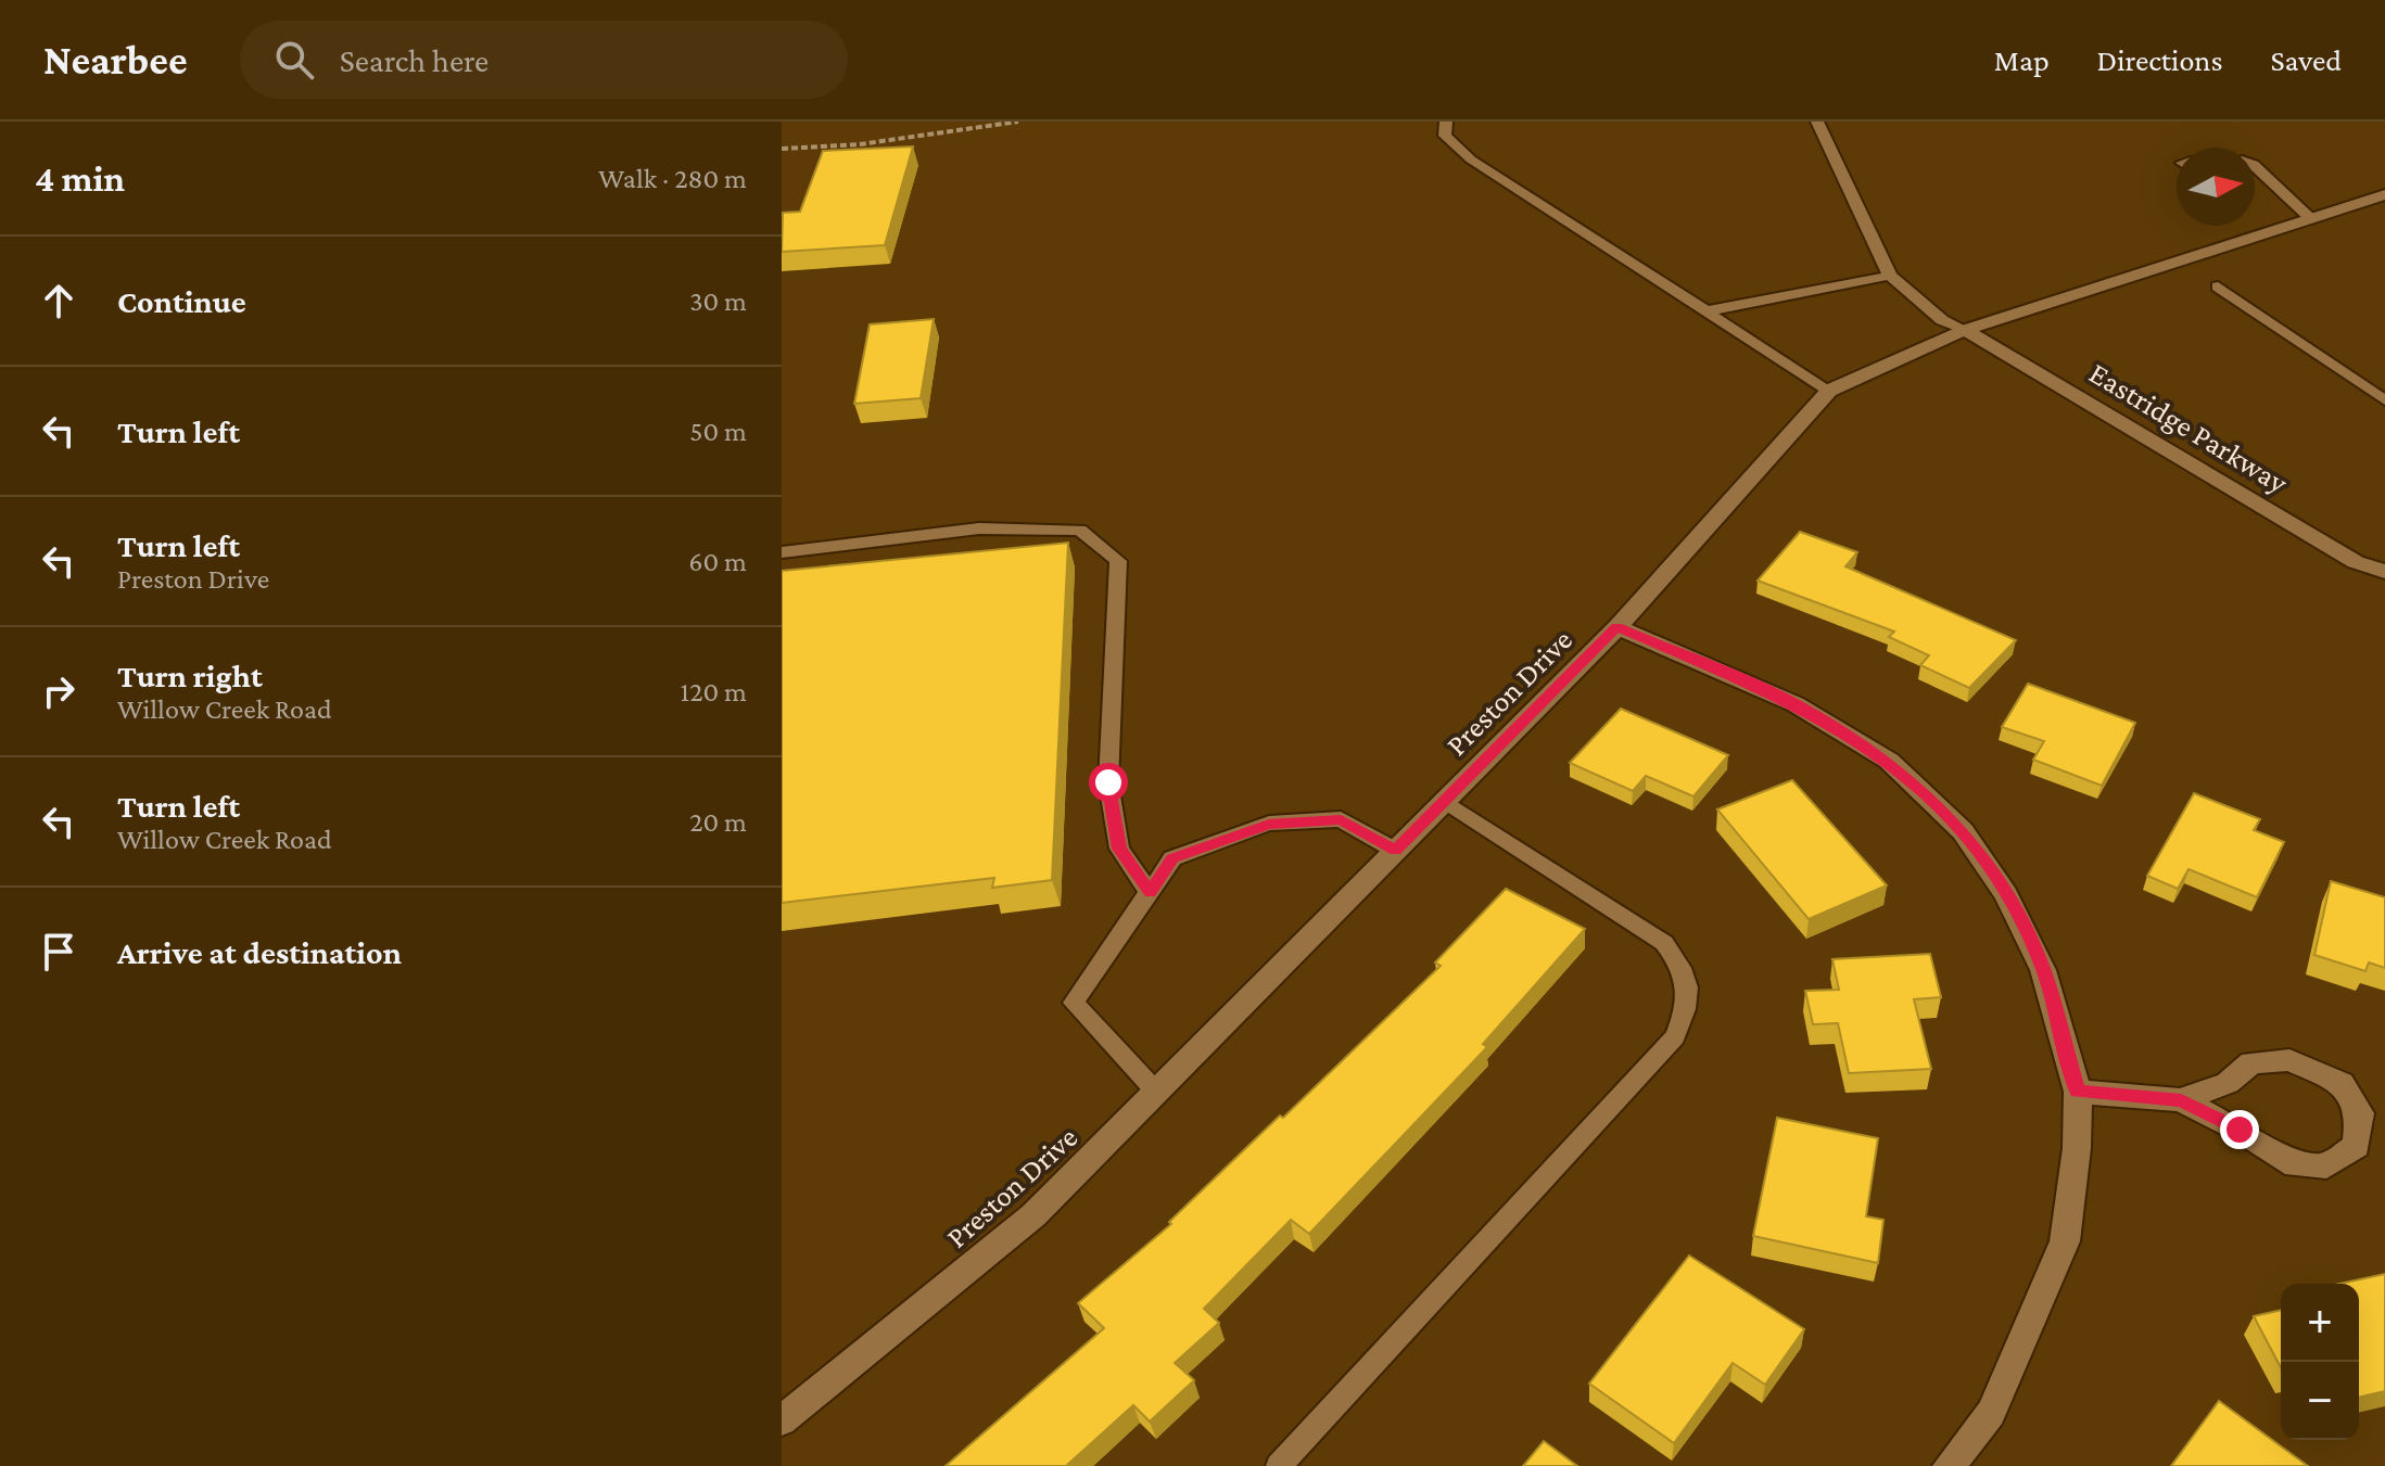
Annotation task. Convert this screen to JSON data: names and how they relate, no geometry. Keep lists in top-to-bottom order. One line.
{"streets":{"street":["Eastridge Parkway","Preston Drive"]},"crossings":[["Eastridge Parkway","Preston Drive"]],"north":"right","page":{"header":"Nearbee","search":"Search here","nav":["Map","Directions","Saved"],"heading":["4 min","Walk · 280 m"],"list":[["Continue","30 m"],["Turn left","50 m"],["Turn left","Preston Drive","60 m"],["Turn right","Willow Creek Road","120 m"],["Turn left","Willow Creek Road","20 m"],"Arrive at destination"],"map_buttons":["+","−"]}}
